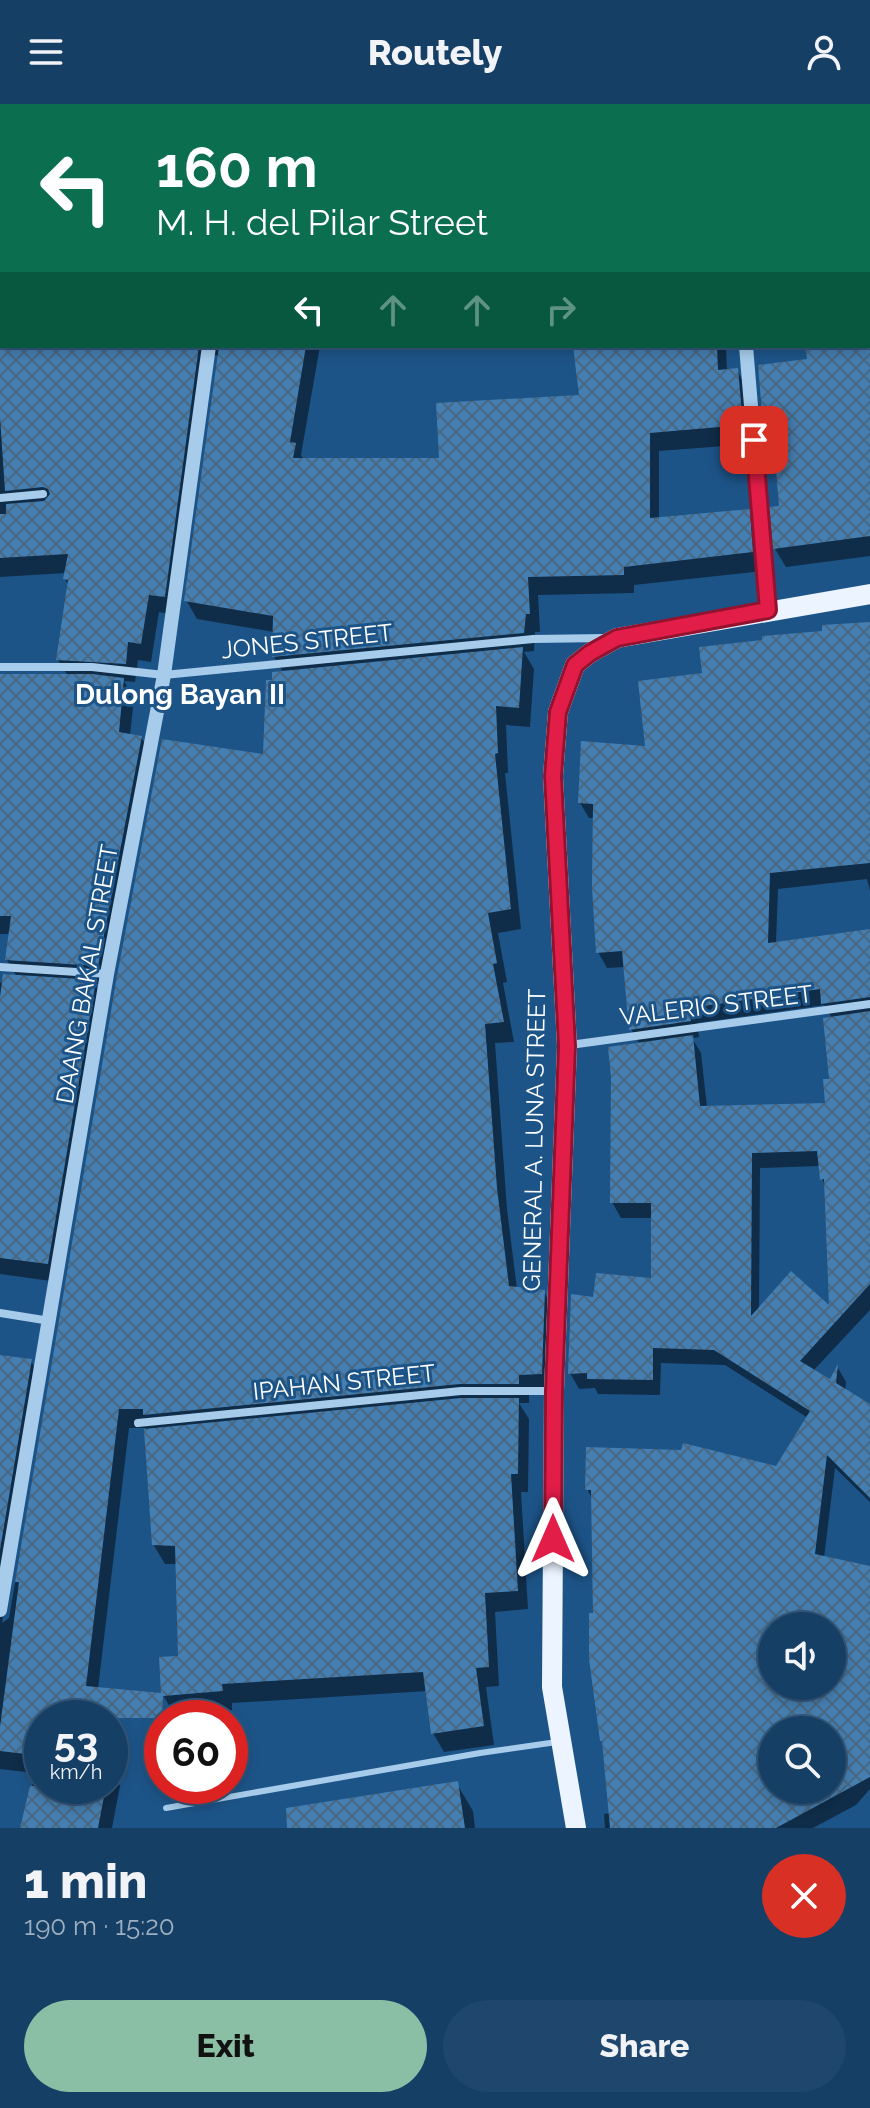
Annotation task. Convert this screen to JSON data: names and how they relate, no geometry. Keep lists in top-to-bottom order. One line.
{"streets":{"main road":["GENERAL A. LUNA STREET"],"street":["JONES STREET","DAANG BAKAL STREET","VALERIO STREET","IPAHAN STREET"]},"crossings":[["JONES STREET","DAANG BAKAL STREET"],["JONES STREET","GENERAL A. LUNA STREET"],["VALERIO STREET","GENERAL A. LUNA STREET"],["GENERAL A. LUNA STREET","IPAHAN STREET"]],"districts":["Dulong Bayan II"],"page":{"header":"Routely","turn":["160 m","M. H. del Pilar Street"],"speed":"53 km/h","limit":"60","heading":["1 min","190 m · 15:20"],"buttons":["Exit","Share"]}}
